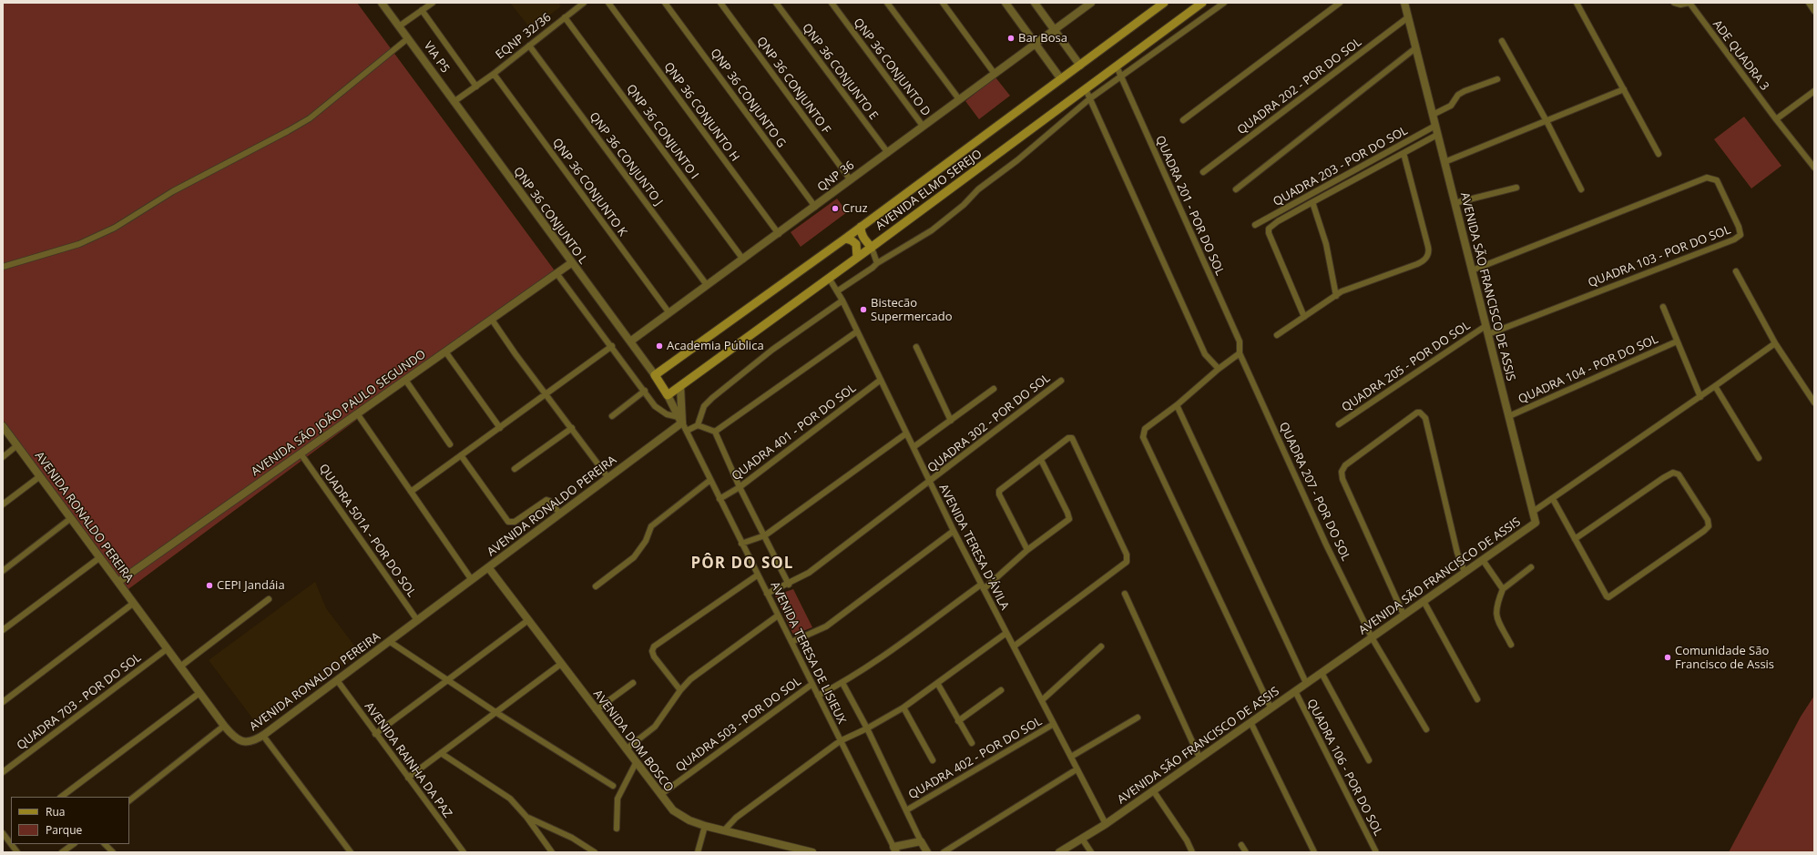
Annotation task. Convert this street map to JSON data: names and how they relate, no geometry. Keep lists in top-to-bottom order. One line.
{"streets":{"main road":["AVENIDA ELMO SEREJO"],"street":["EQNP 32/36","ADE QUADRA 3","VIA P5","QNP 36 CONJUNTO D","QNP 36 CONJUNTO E","QNP 36 CONJUNTO F","QUADRA 202 - POR DO SOL","QNP 36 CONJUNTO G","QNP 36 CONJUNTO H","QNP 36 CONJUNTO I","QNP 36 CONJUNTO J","QUADRA 203 - POR DO SOL","QNP 36","QNP 36 CONJUNTO K","QUADRA 201 - POR DO SOL","QNP 36 CONJUNTO L","QUADRA 103 - POR DO SOL","AVENIDA SÃO FRANCISCO DE ASSIS","QUADRA 205 - POR DO SOL","QUADRA 104 - POR DO SOL","AVENIDA SÃO JOÃO PAULO SEGUNDO","QUADRA 302 - POR DO SOL","QUADRA 401 - POR DO SOL","QUADRA 207 - POR DO SOL","AVENIDA RONALDO PEREIRA","QUADRA 501A - POR DO SOL","AVENIDA TERESA D'ÁVILA","AVENIDA TERESA DE LISIEUX","QUADRA 703 - POR DO SOL","QUADRA 503 - POR DO SOL","AVENIDA DOM BOSCO","QUADRA 402 - POR DO SOL","AVENIDA RAINHA DA PAZ","QUADRA 106 - POR DO SOL"]},"crossings":[["EQNP 32/36","VIA P5"],["EQNP 32/36","QNP 36 CONJUNTO I"],["EQNP 32/36","QNP 36 CONJUNTO J"],["EQNP 32/36","QNP 36 CONJUNTO K"],["EQNP 32/36","QNP 36 CONJUNTO L"],["VIA P5","QNP 36 CONJUNTO L"],["QNP 36 CONJUNTO D","QNP 36"],["QNP 36 CONJUNTO E","QNP 36"],["QNP 36 CONJUNTO F","QNP 36"],["QUADRA 202 - POR DO SOL","AVENIDA SÃO FRANCISCO DE ASSIS"],["QNP 36 CONJUNTO G","QNP 36"],["QNP 36 CONJUNTO H","QNP 36"],["QNP 36 CONJUNTO I","QNP 36"],["QNP 36 CONJUNTO J","QNP 36"],["QUADRA 203 - POR DO SOL","AVENIDA SÃO FRANCISCO DE ASSIS"],["QNP 36","QNP 36 CONJUNTO K"],["QNP 36","QNP 36 CONJUNTO L"],["AVENIDA ELMO SEREJO","QUADRA 201 - POR DO SOL"],["AVENIDA ELMO SEREJO","AVENIDA TERESA D'ÁVILA"],["QUADRA 201 - POR DO SOL","QUADRA 207 - POR DO SOL"],["QNP 36 CONJUNTO L","AVENIDA SÃO JOÃO PAULO SEGUNDO"],["QUADRA 103 - POR DO SOL","AVENIDA SÃO FRANCISCO DE ASSIS"],["AVENIDA SÃO FRANCISCO DE ASSIS","QUADRA 205 - POR DO SOL"],["AVENIDA SÃO FRANCISCO DE ASSIS","QUADRA 104 - POR DO SOL"],["AVENIDA SÃO FRANCISCO DE ASSIS","QUADRA 207 - POR DO SOL"],["AVENIDA SÃO FRANCISCO DE ASSIS","AVENIDA TERESA D'ÁVILA"],["AVENIDA SÃO FRANCISCO DE ASSIS","QUADRA 106 - POR DO SOL"],["AVENIDA SÃO JOÃO PAULO SEGUNDO","AVENIDA RONALDO PEREIRA"],["AVENIDA SÃO JOÃO PAULO SEGUNDO","QUADRA 501A - POR DO SOL"],["QUADRA 302 - POR DO SOL","AVENIDA TERESA D'ÁVILA"],["QUADRA 401 - POR DO SOL","AVENIDA TERESA D'ÁVILA"],["QUADRA 401 - POR DO SOL","AVENIDA TERESA DE LISIEUX"],["AVENIDA RONALDO PEREIRA","QUADRA 501A - POR DO SOL"],["AVENIDA RONALDO PEREIRA","AVENIDA TERESA DE LISIEUX"],["AVENIDA RONALDO PEREIRA","QUADRA 703 - POR DO SOL"],["AVENIDA RONALDO PEREIRA","AVENIDA DOM BOSCO"],["AVENIDA RONALDO PEREIRA","AVENIDA RAINHA DA PAZ"],["AVENIDA TERESA D'ÁVILA","QUADRA 402 - POR DO SOL"],["AVENIDA TERESA DE LISIEUX","QUADRA 503 - POR DO SOL"],["QUADRA 503 - POR DO SOL","AVENIDA DOM BOSCO"]],"districts":["PÔR DO SOL"],"places":["Bar Bosa","Cruz","Bistecão Supermercado","Academia Pública","CEPI Jandáia","Comunidade São Francisco de Assis"],"legend":["Rua","Parque"]}
